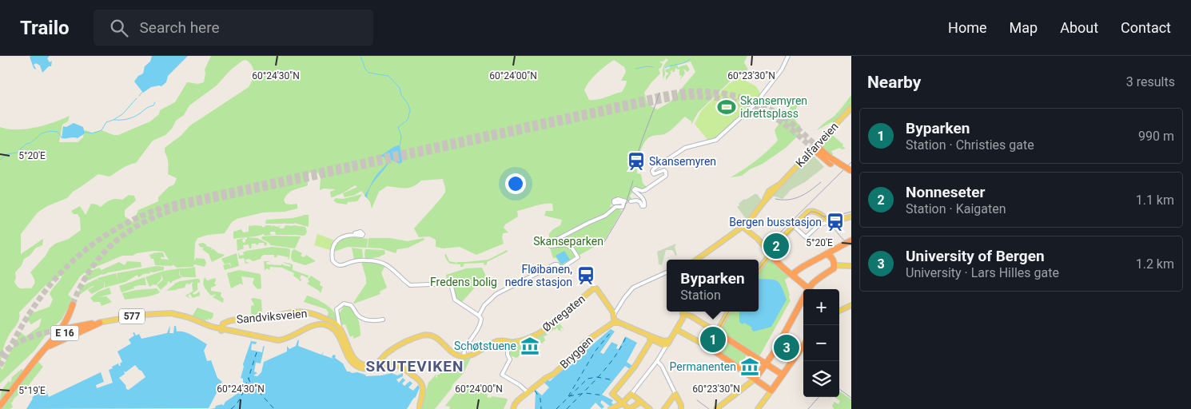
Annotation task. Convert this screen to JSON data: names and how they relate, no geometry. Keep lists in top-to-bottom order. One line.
{"streets":{"highway":["E 16"],"main road":["Kalfarveien","Øvregaten","577","Sandviksveien","Bryggen"]},"crossings":[["577","Sandviksveien"],["Sandviksveien","E 16"]],"districts":["SKUTEVIKEN"],"parks":["Skanseparken","Fredens bolig"],"places":{"sports":["Skansemyren idrettsplass"],"station":["Skansemyren","Bergen busstasjon","Fløibanen, nedre stasjon"],"museum":["Schøtstuene","Permanenten"]},"page":{"header":"Trailo","search":"Search here","nav":["Home","Map","About","Contact"],"heading":["Nearby","3 results"],"list":[{"mark":"1","name":"Byparken","note":"Station · Christies gate","value":"990 m"},{"mark":"2","name":"Nonneseter","note":"Station · Kaigaten","value":"1.1 km"},{"mark":"3","name":"University of Bergen","note":"University · Lars Hilles gate","value":"1.2 km"}],"pins":["2","1","3"],"popup":["Byparken","Station"],"map_buttons":["+","−"]},"coordinates":["60°24'30\"N","60°24'00\"N","60°23'30\"N","5°20'E","5°19'E"]}
